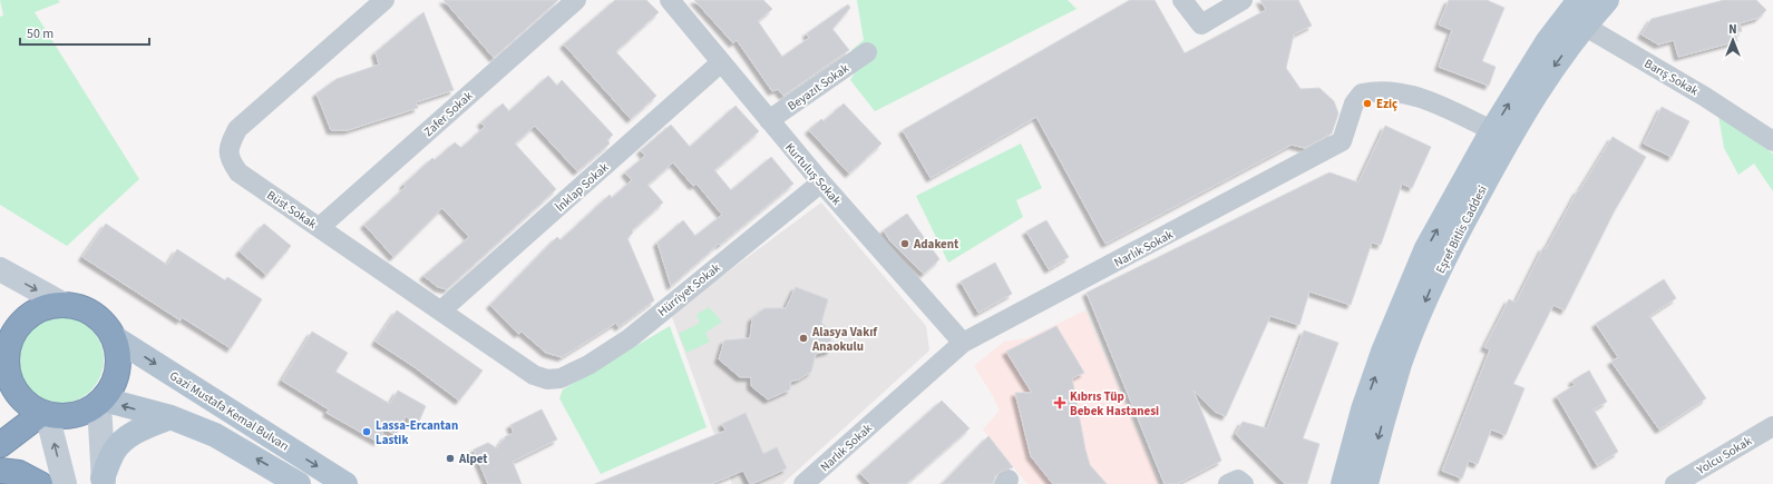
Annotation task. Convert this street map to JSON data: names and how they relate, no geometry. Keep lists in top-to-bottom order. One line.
{"streets":{"main road":["Eşref Bitlis Caddesi","Gazi Mustafa Kemal Bulvarı"],"street":["Barış Sokak","Beyazıt Sokak","Zafer Sokak","Kurtuluş Sokak","İnklap Sokak","Büst Sokak","Narlık Sokak","Hürriyet Sokak","Yolcu Sokak"]},"crossings":[["Barış Sokak","Eşref Bitlis Caddesi"],["Beyazıt Sokak","Kurtuluş Sokak"],["Zafer Sokak","Büst Sokak"],["Kurtuluş Sokak","İnklap Sokak"],["Kurtuluş Sokak","Narlık Sokak"],["Kurtuluş Sokak","Hürriyet Sokak"],["İnklap Sokak","Büst Sokak"],["Büst Sokak","Hürriyet Sokak"],["Eşref Bitlis Caddesi","Narlık Sokak"]],"places":{"other":["Eziç","Adakent","Alasya Vakıf Anaokulu","Lassa-Ercantan Lastik","Alpet"],"health":["Kıbrıs Tüp Bebek Hastanesi"]},"scale_bar":"50 m","north":"top"}
